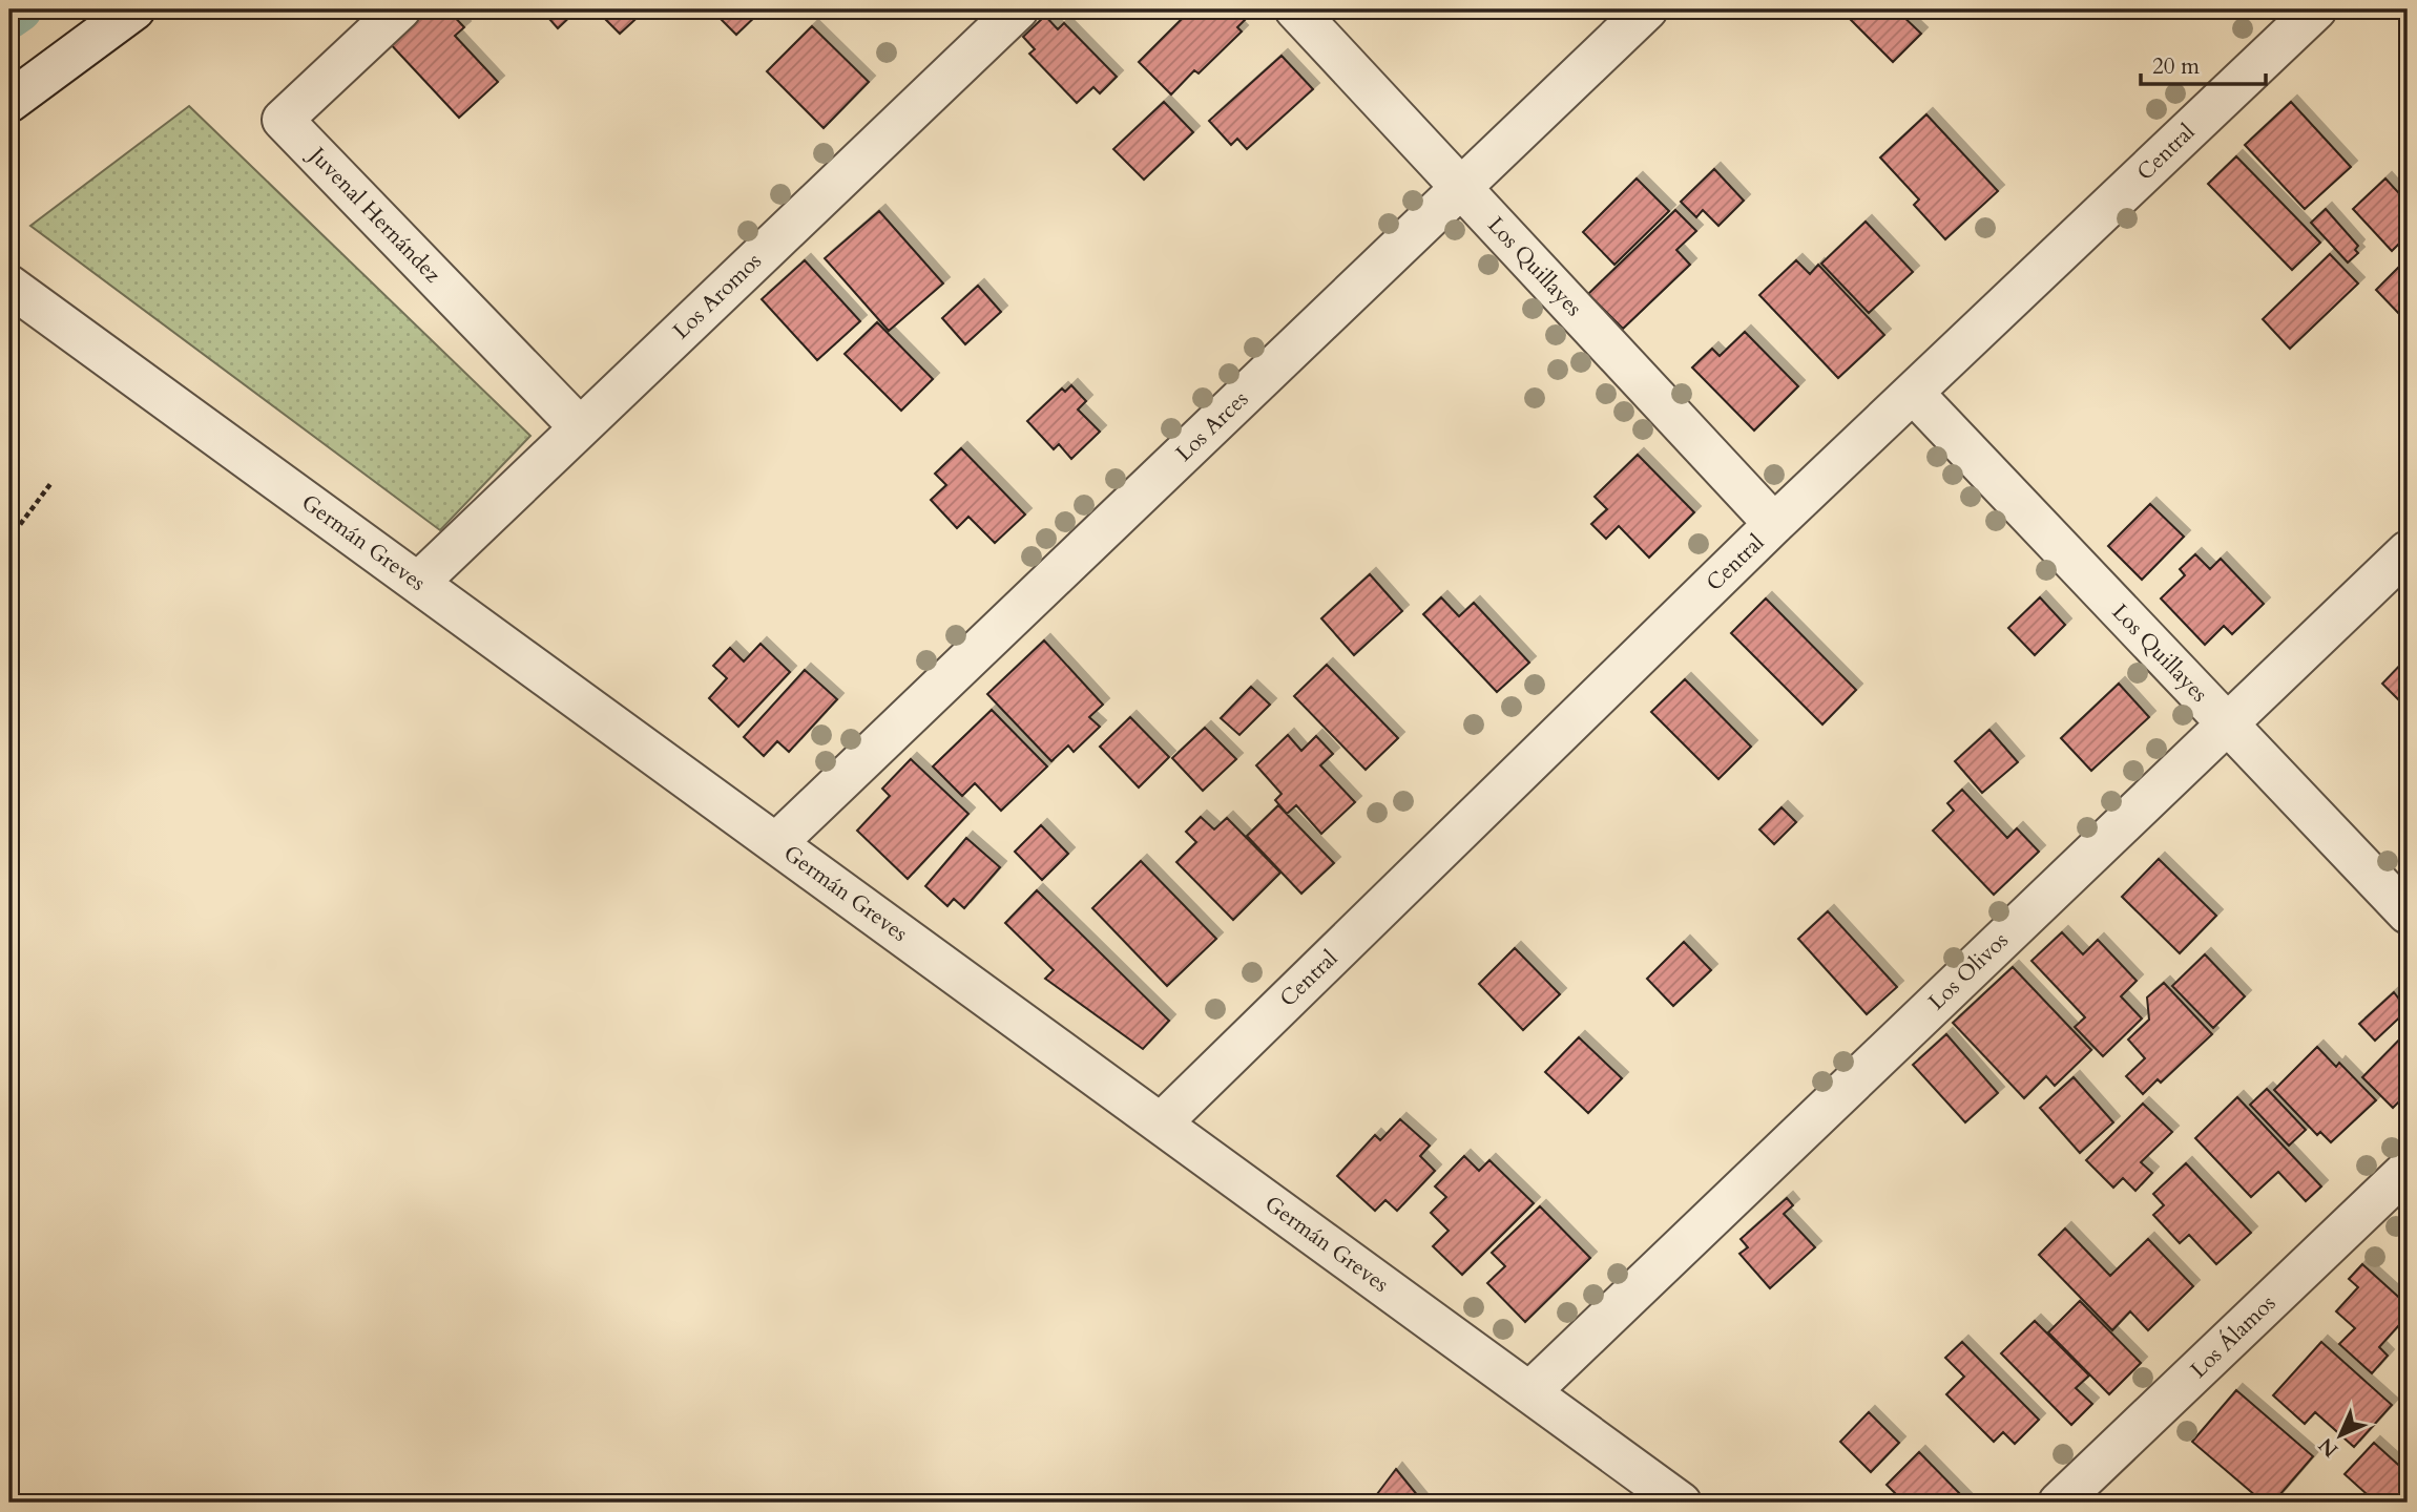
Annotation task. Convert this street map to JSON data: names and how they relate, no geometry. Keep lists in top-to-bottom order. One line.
{"streets":{"street":["Central","Juvenal Hernández","Los Quillayes","Los Aromos","Los Arces","Germán Greves","Los Olivos","Los Álamos"]},"crossings":[["Central","Los Quillayes"],["Central","Germán Greves"],["Juvenal Hernández","Los Aromos"],["Los Quillayes","Los Arces"],["Los Quillayes","Los Olivos"],["Los Aromos","Germán Greves"],["Los Arces","Germán Greves"],["Germán Greves","Los Olivos"]],"scale_bar":"20 m","north":"bottom left"}
